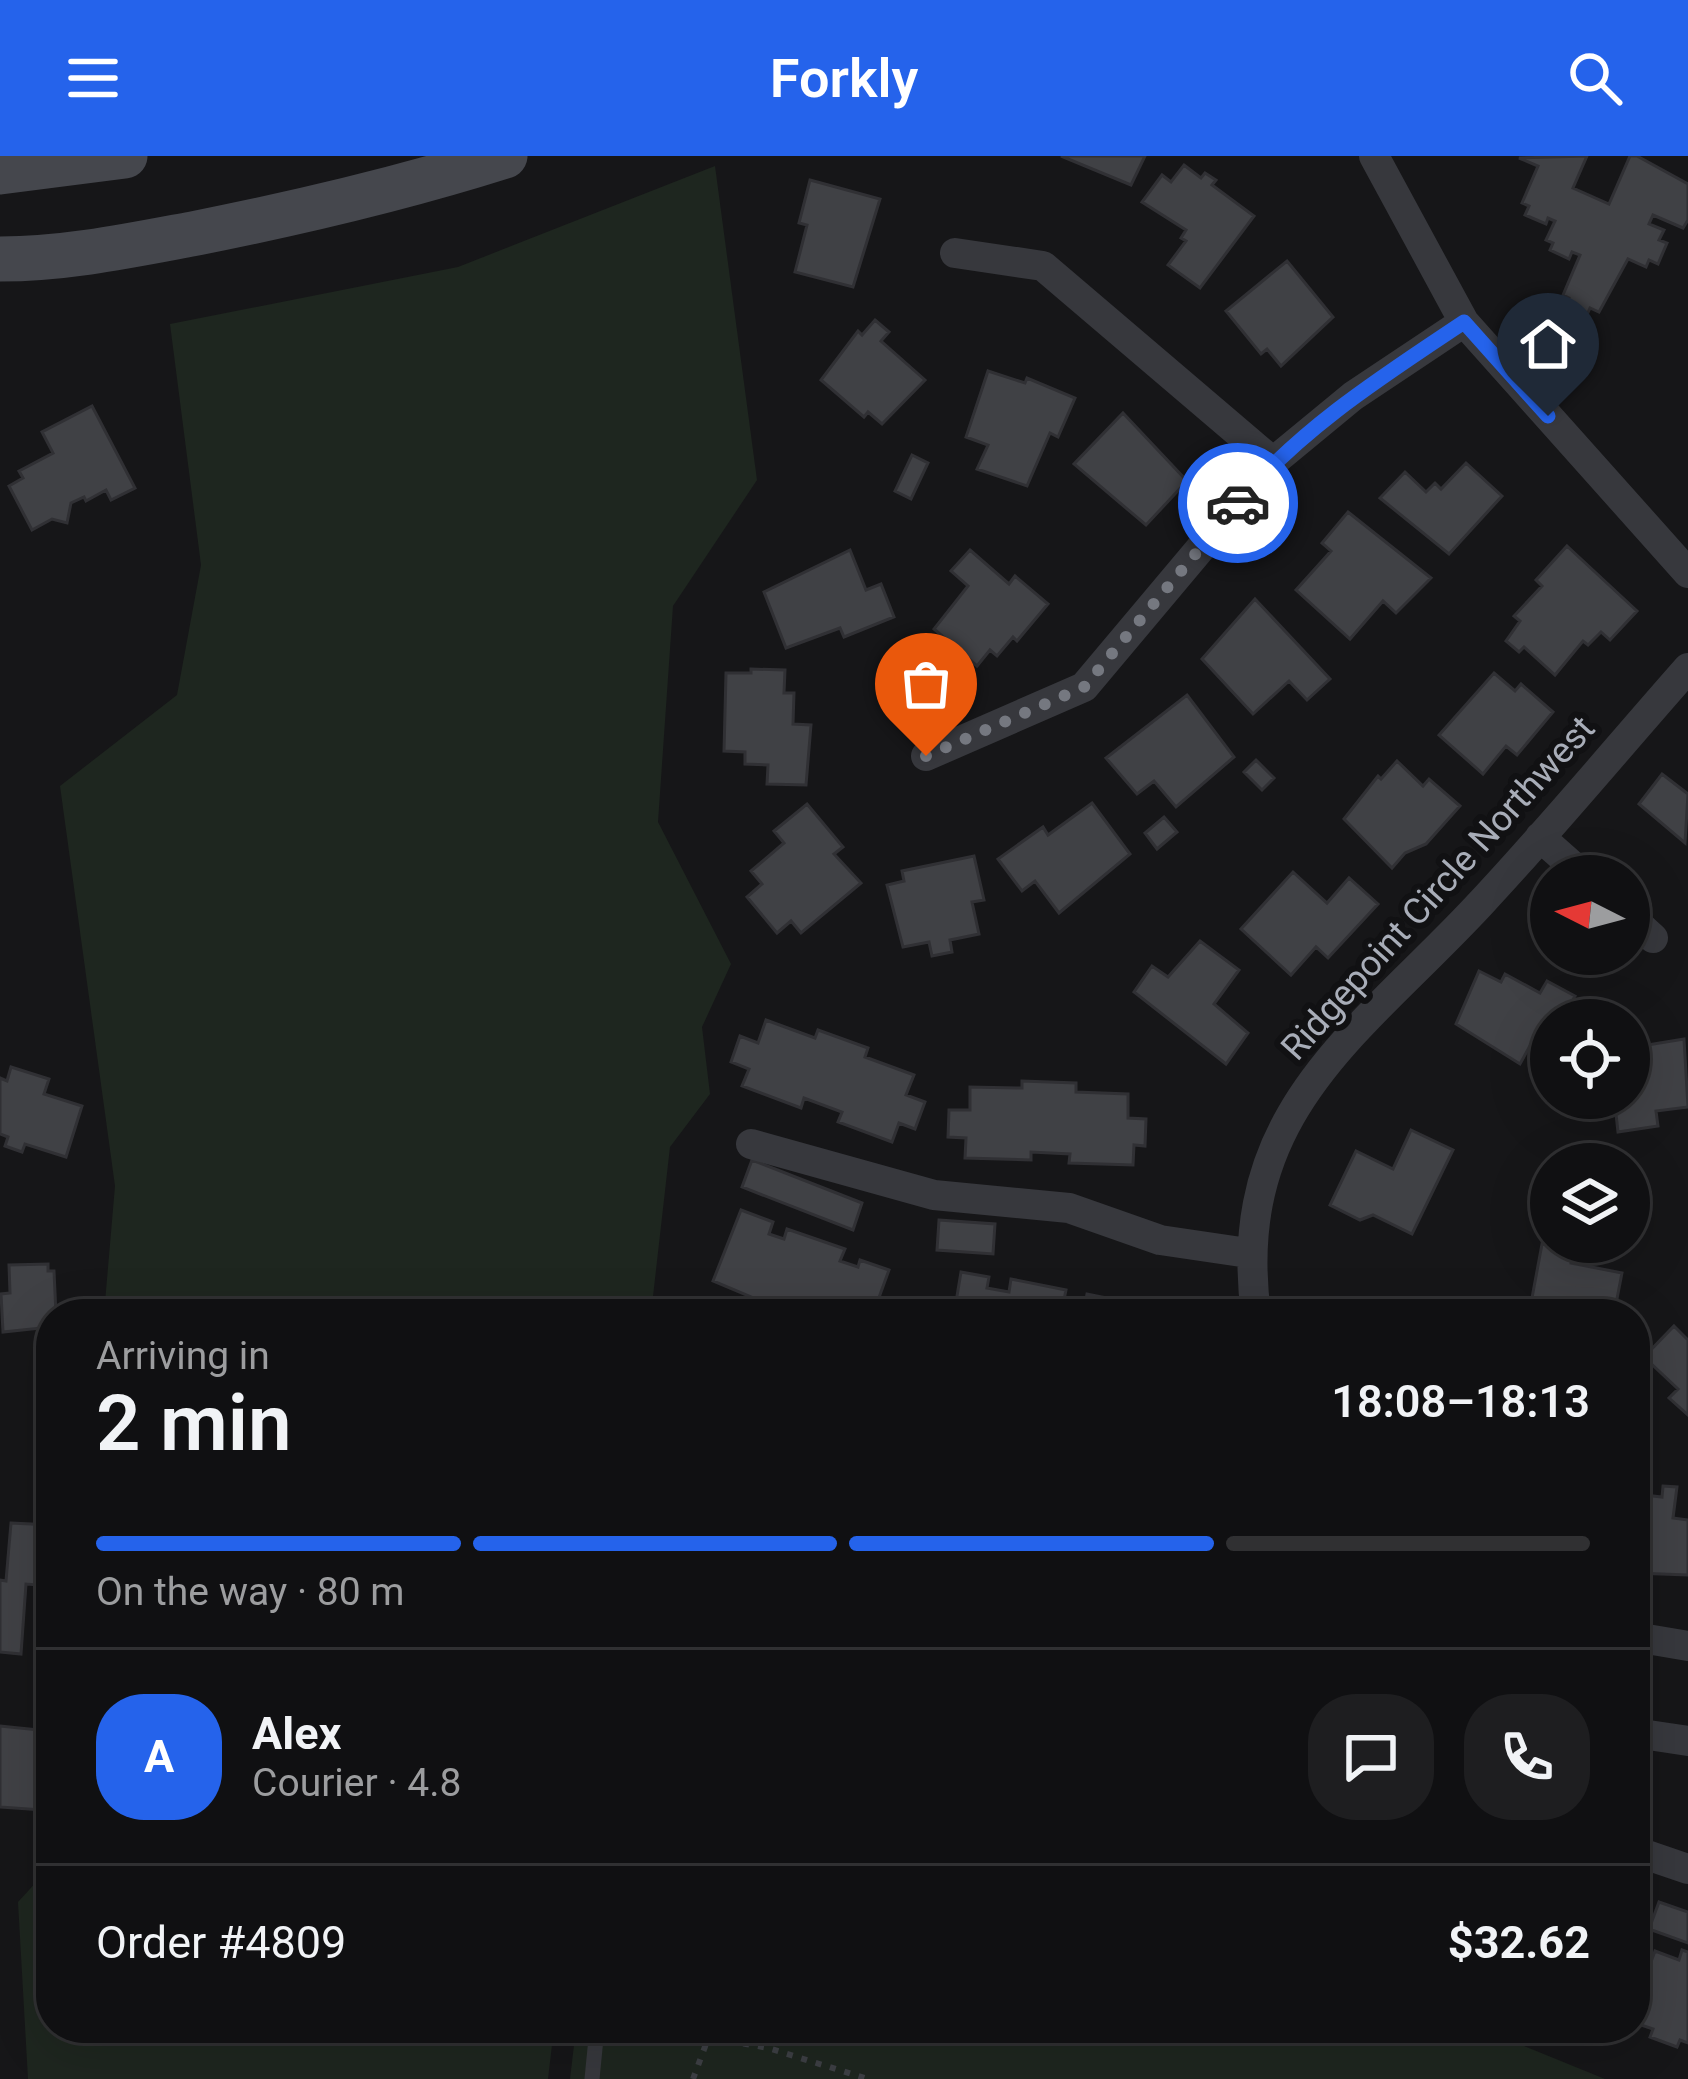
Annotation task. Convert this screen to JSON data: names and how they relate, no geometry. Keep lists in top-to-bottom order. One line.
{"streets":{"street":["Ridgepoint Circle Northwest"]},"north":"left","page":{"header":"Forkly","heading":["2 min","Arriving in","18:08–18:13"],"panel":["Alex","Courier · 4.8","Order #4809","$32.62"],"bar":"On the way · 80 m","round":"A"}}
